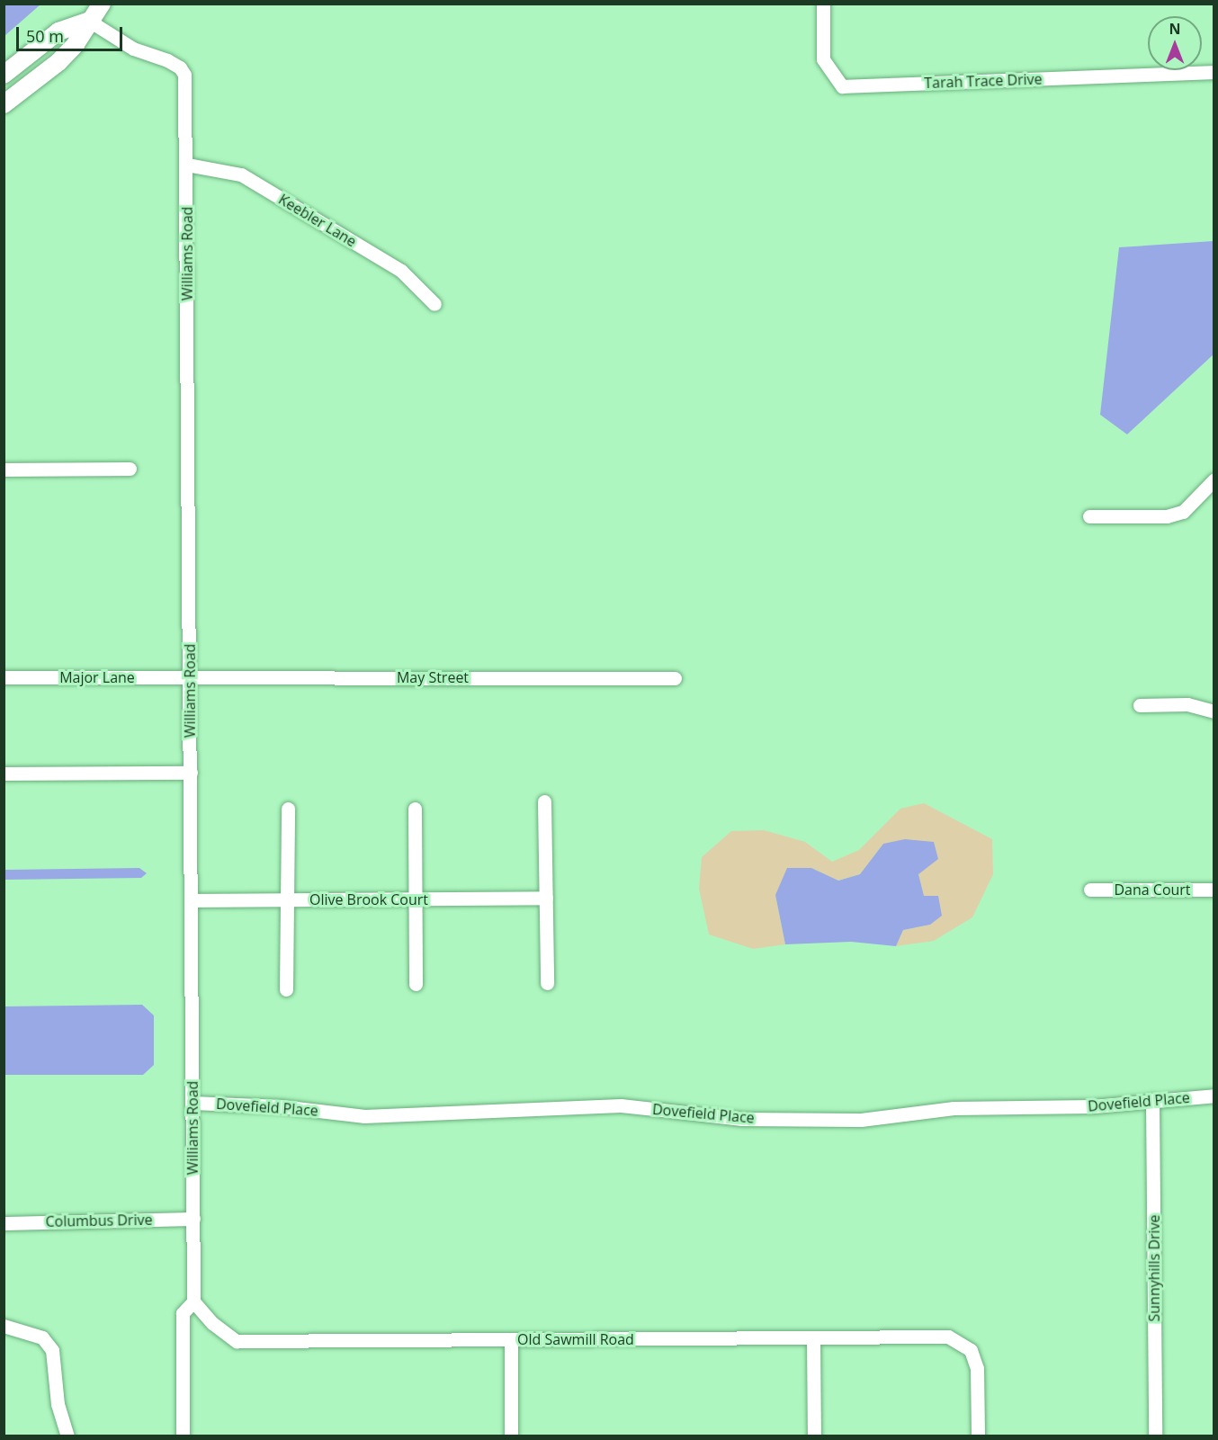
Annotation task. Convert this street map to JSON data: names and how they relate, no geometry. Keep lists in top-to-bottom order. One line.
{"streets":{"street":["Tarah Trace Drive","Keebler Lane","Williams Road","Major Lane","May Street","Dana Court","Olive Brook Court","Dovefield Place","Columbus Drive","Sunnyhills Drive","Old Sawmill Road"]},"crossings":[["Keebler Lane","Williams Road"],["Williams Road","Major Lane"],["Williams Road","May Street"],["Williams Road","Olive Brook Court"],["Williams Road","Dovefield Place"],["Williams Road","Columbus Drive"],["Williams Road","Old Sawmill Road"],["Major Lane","May Street"],["Dovefield Place","Sunnyhills Drive"]],"scale_bar":"50 m","north":"top"}
